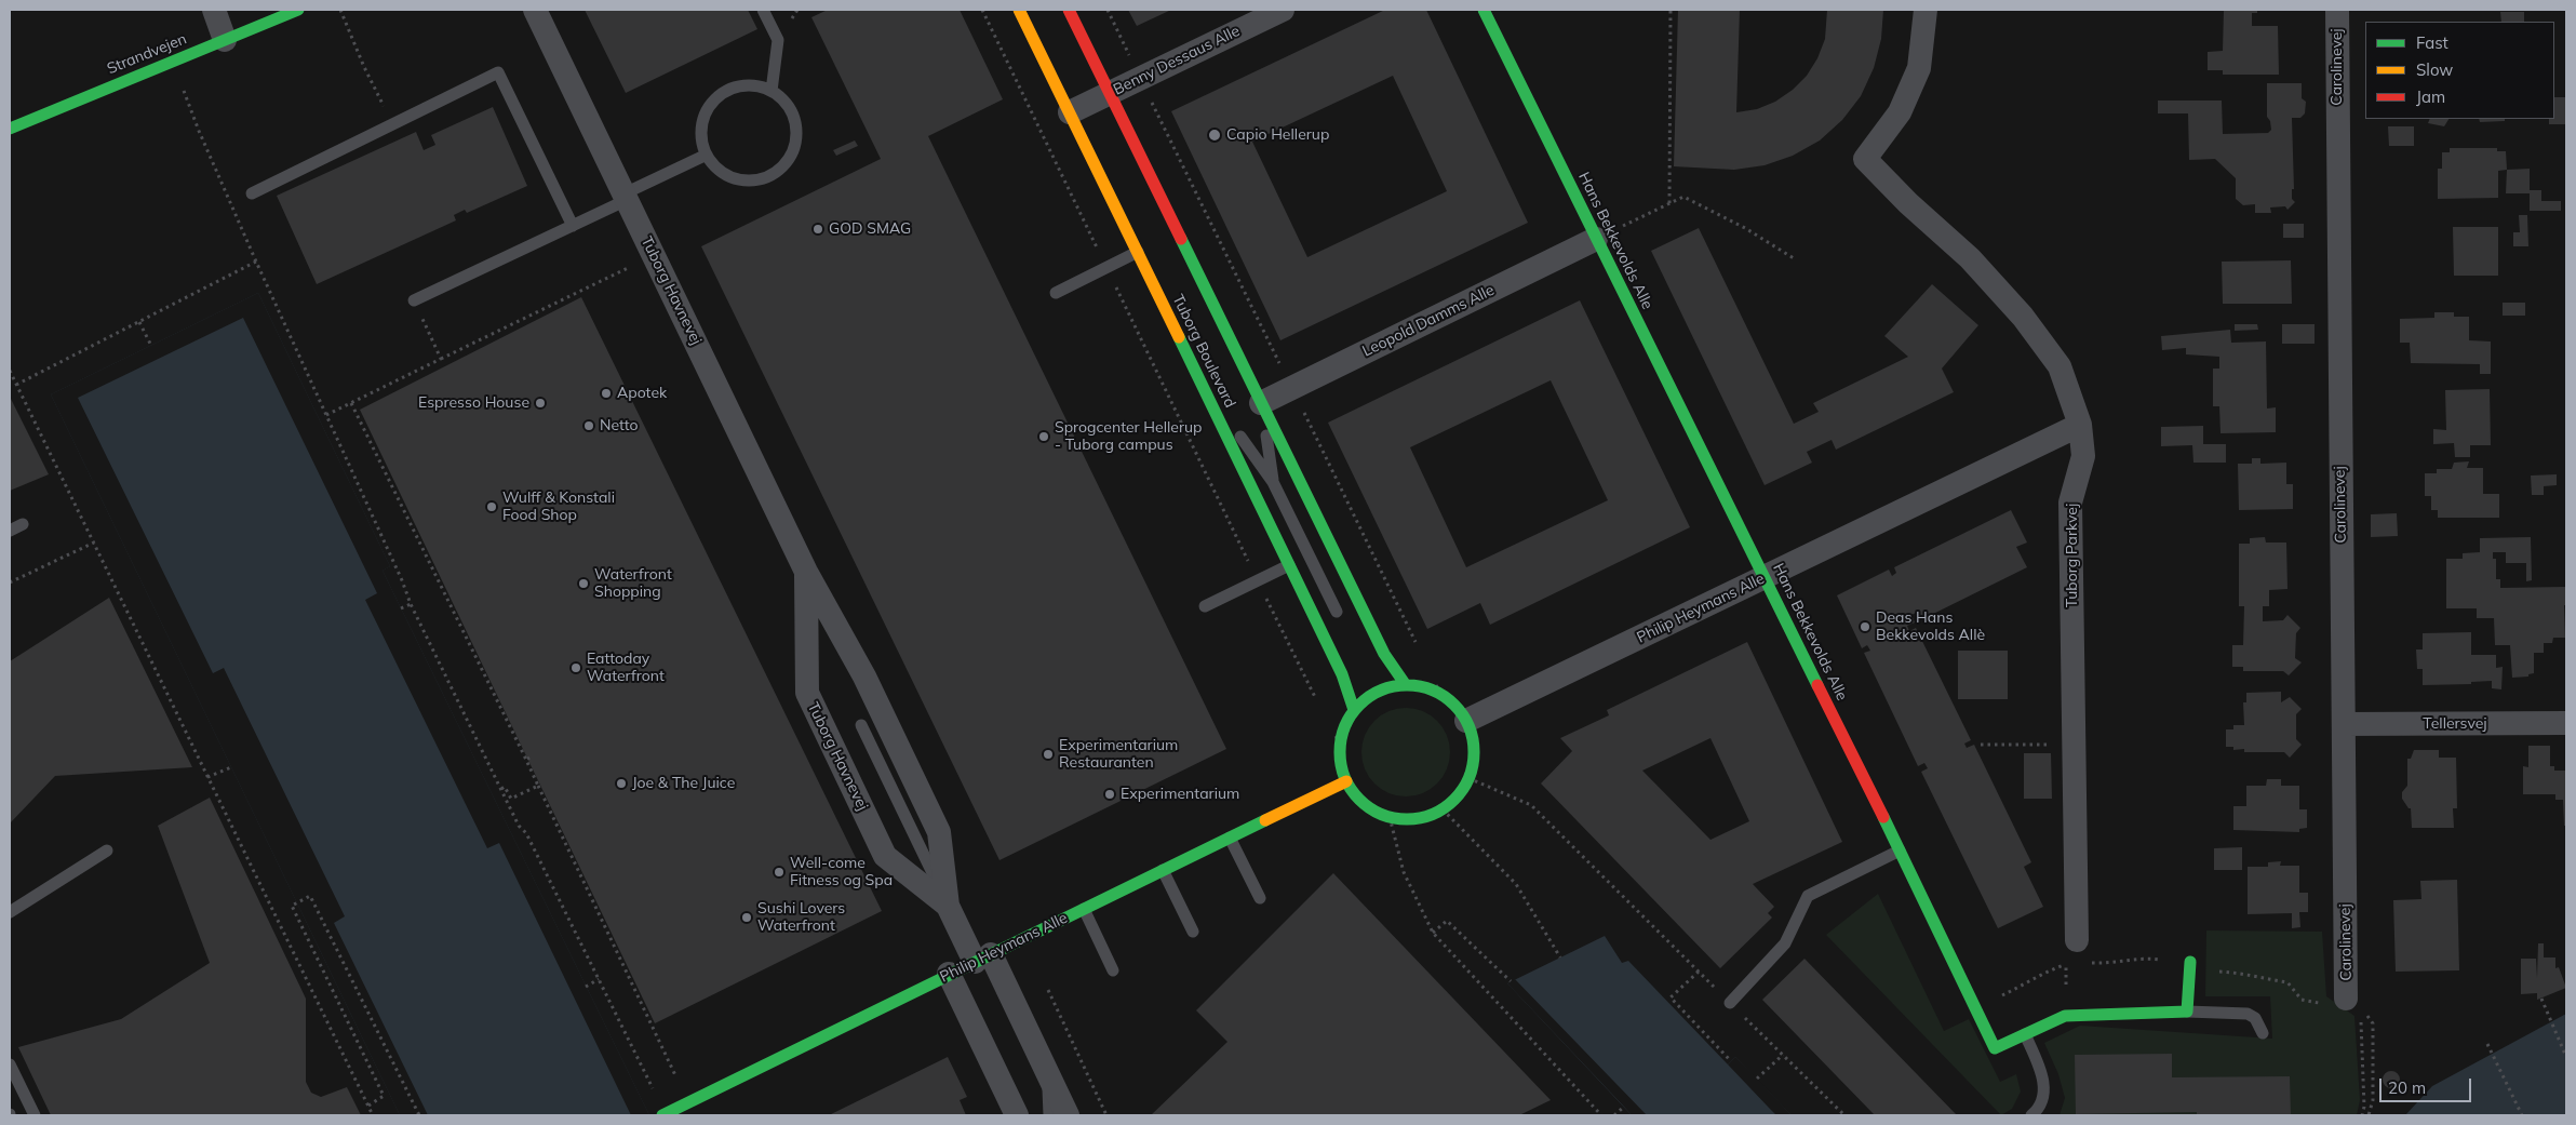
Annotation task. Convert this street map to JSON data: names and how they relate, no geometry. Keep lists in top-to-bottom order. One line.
{"streets":{"street":["Strandvejen","Benny Dessaus Alle","Carolinevej","Hans Bekkevolds Alle","Tuborg Havnevej","Leopold Damms Alle","Tuborg Boulevard","Tuborg Parkvej","Philip Heymans Alle","Tellersvej"]},"crossings":[["Benny Dessaus Alle","Tuborg Boulevard"],["Carolinevej","Tellersvej"],["Hans Bekkevolds Alle","Leopold Damms Alle"],["Hans Bekkevolds Alle","Philip Heymans Alle"],["Tuborg Havnevej","Philip Heymans Alle"],["Leopold Damms Alle","Tuborg Boulevard"],["Tuborg Boulevard","Philip Heymans Alle"],["Tuborg Parkvej","Philip Heymans Alle"]],"places":["Capio Hellerup","GOD SMAG","Apotek","Espresso House","Netto","Sprogcenter Hellerup - Tuborg campus","Wulff & Konstali Food Shop","Waterfront Shopping","Deas Hans Bekkevolds Allè","Eattoday Waterfront","Experimentarium Restauranten","Joe & The Juice","Experimentarium","Well-come Fitness og Spa","Sushi Lovers Waterfront"],"legend":["Fast","Slow","Jam"],"scale_bar":"20 m"}
